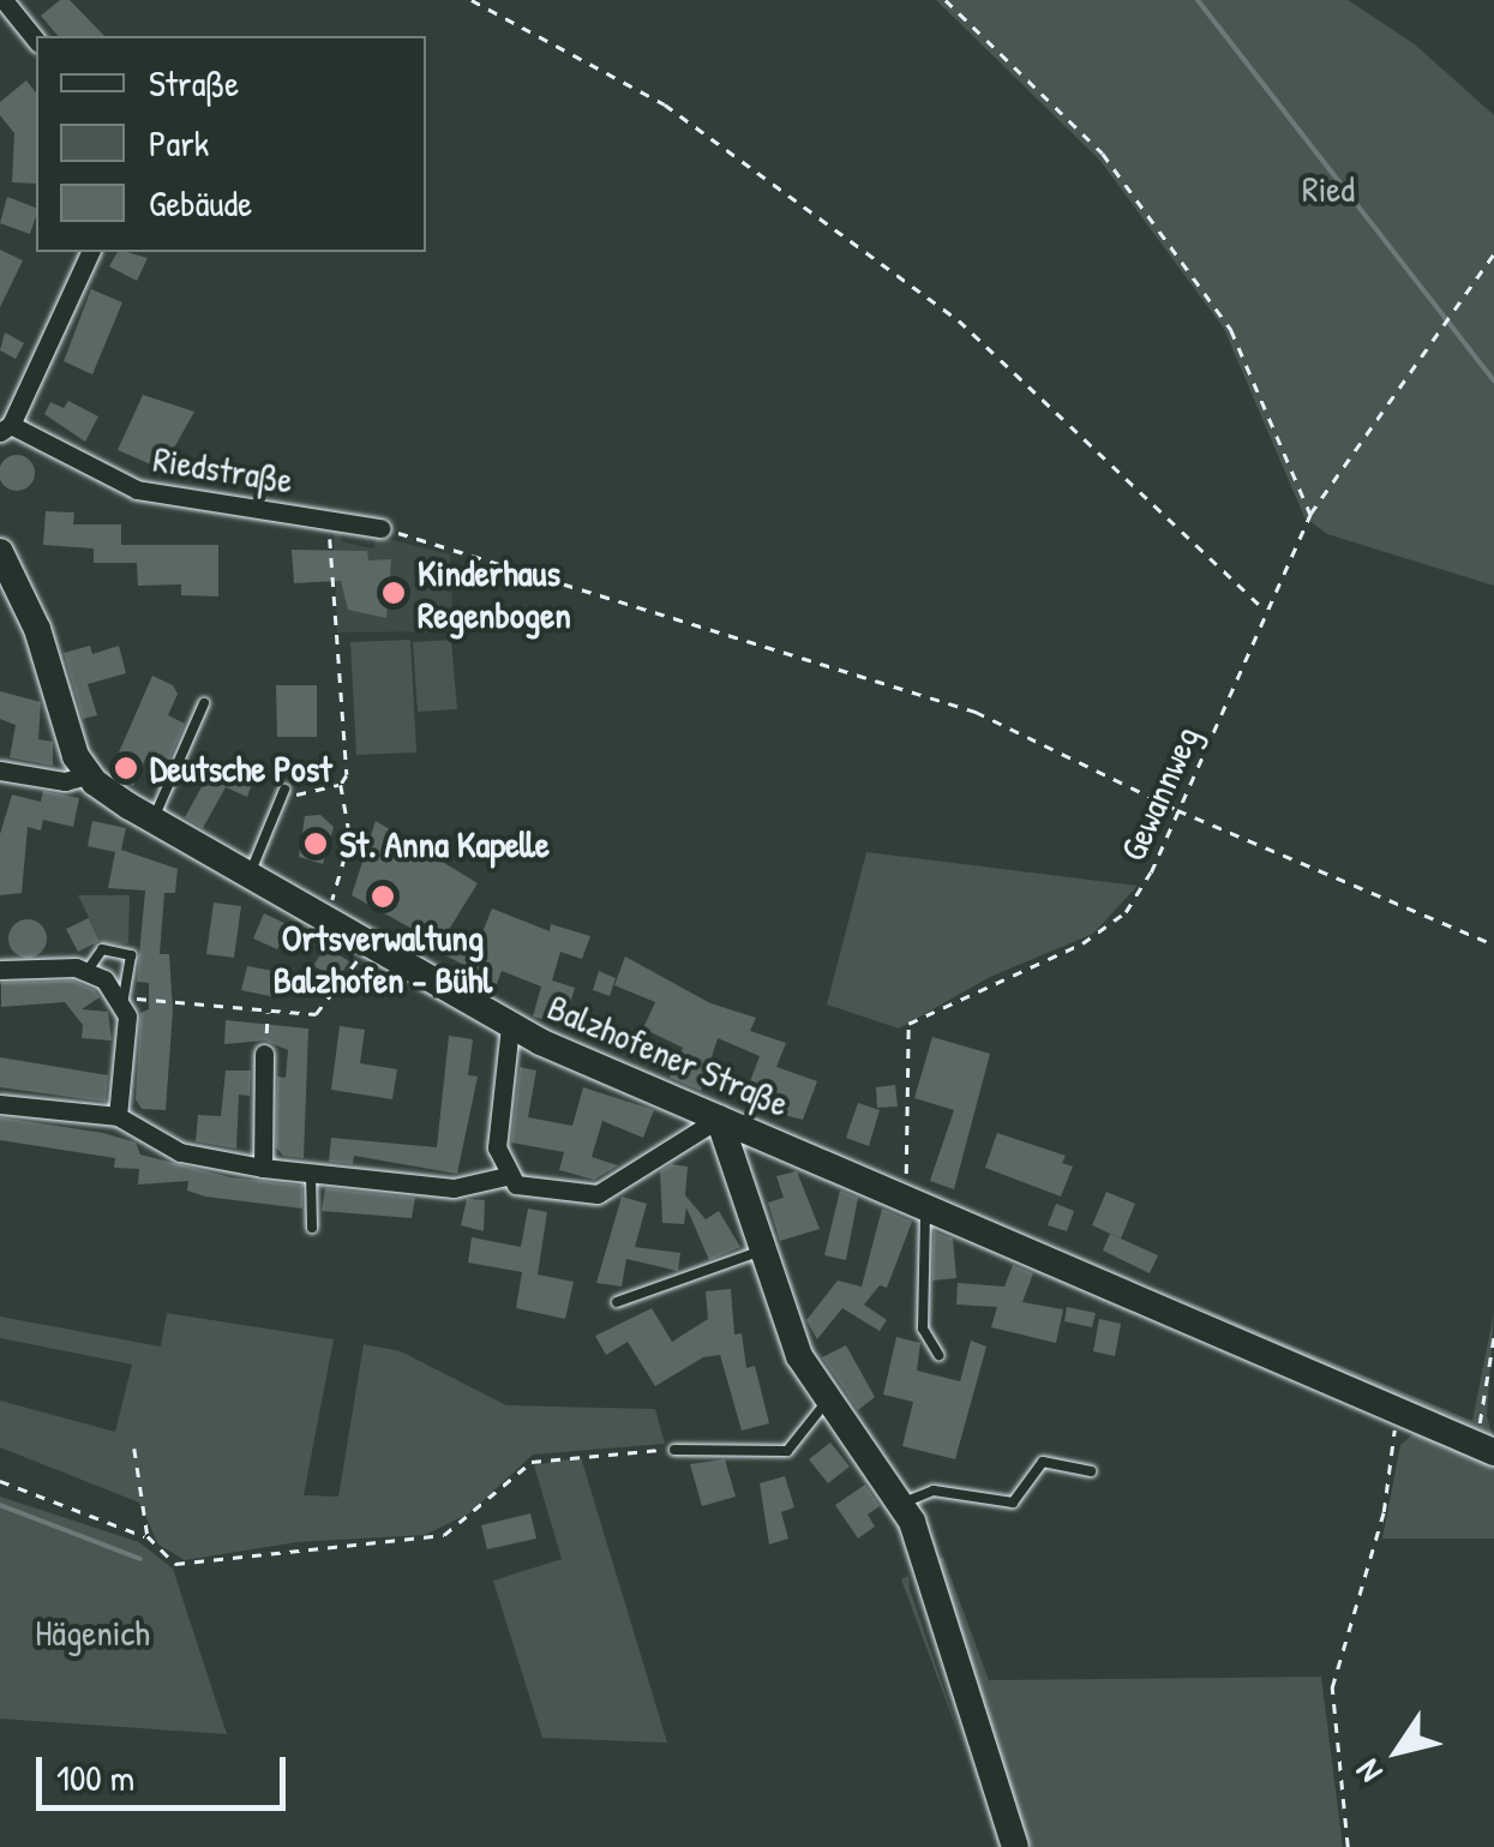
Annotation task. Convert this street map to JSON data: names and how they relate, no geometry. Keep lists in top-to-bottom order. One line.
{"streets":{"street":["Riedstraße","Balzhofener Straße"],"path":["Gewannweg"]},"crossings":[["Gewannweg","Balzhofener Straße"]],"parks":["Ried","Hägenich"],"places":["Kinderhaus Regenbogen","Deutsche Post","St. Anna Kapelle","Ortsverwaltung Balzhofen - Bühl"],"legend":["Straße","Park","Gebäude"],"scale_bar":"100 m","north":"bottom left"}
